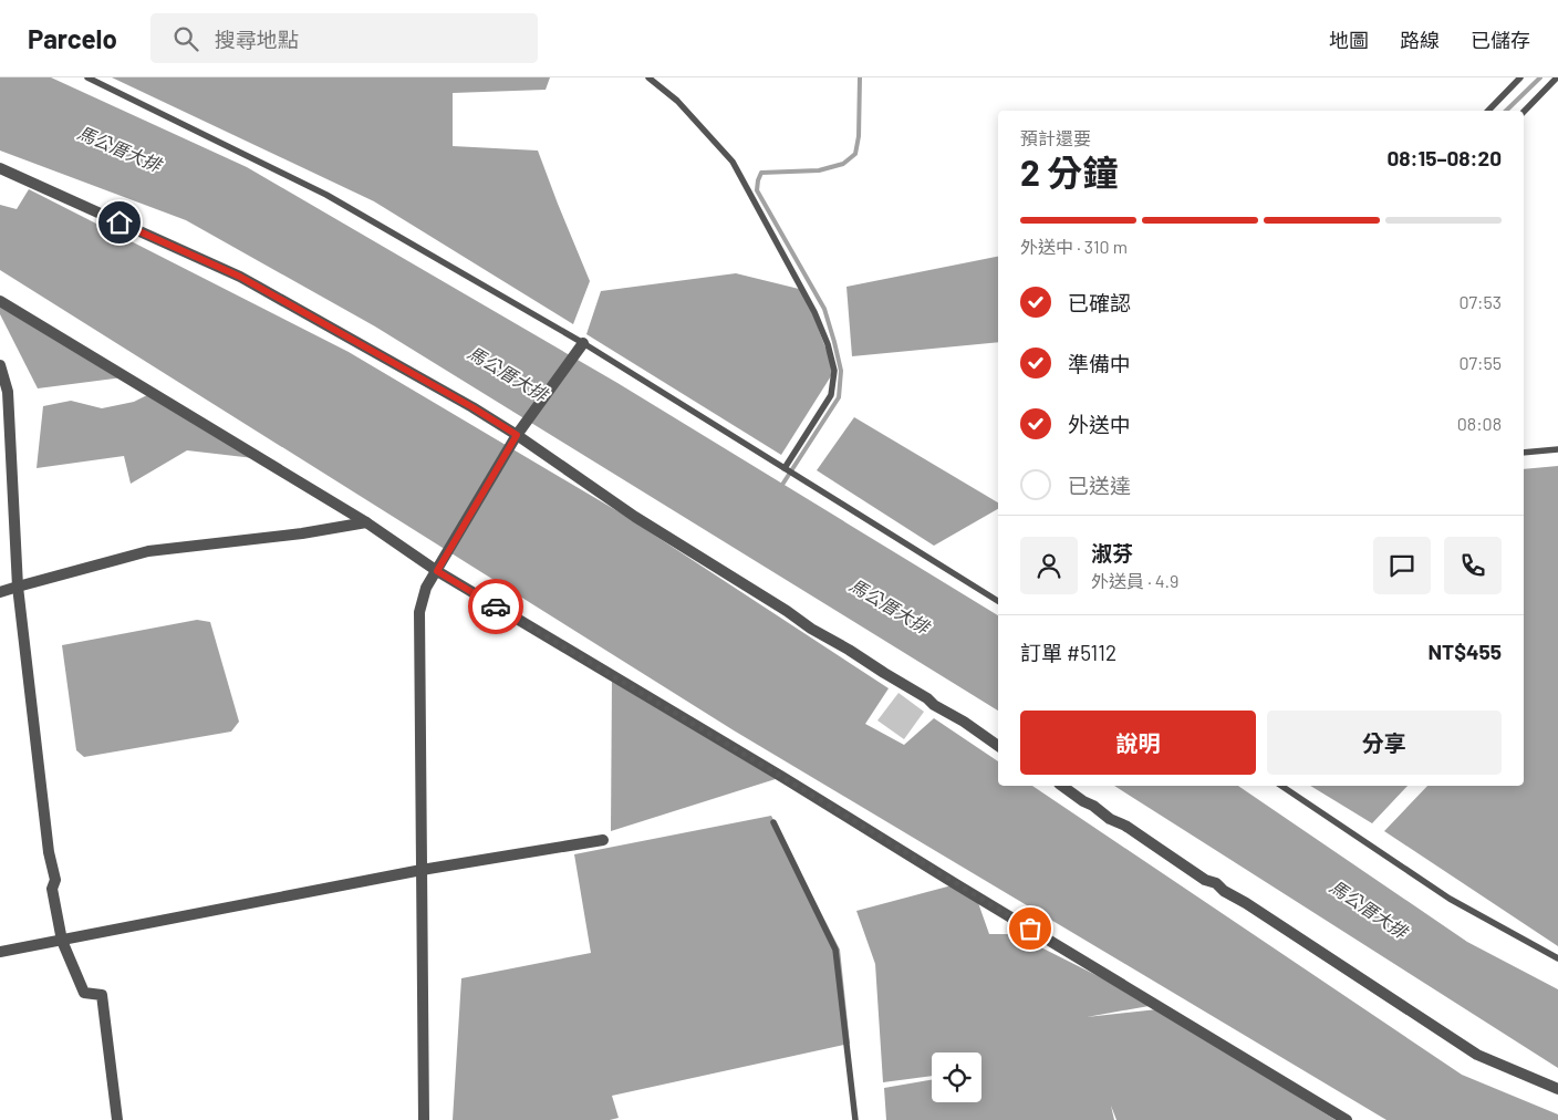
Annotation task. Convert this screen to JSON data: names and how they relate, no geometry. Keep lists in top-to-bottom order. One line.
{"water":["馬公厝大排"],"page":{"header":"Parcelo","search":"搜尋地點","nav":["地圖","路線","已儲存"],"heading":["2 分鐘","預計還要","08:15–08:20"],"panel":["淑芬","外送員 · 4.9","訂單 #5112","NT$455"],"bar":"外送中 · 310 m","list":[["已確認","07:53"],["準備中","07:55"],["外送中","08:08"],"已送達"],"buttons":["說明","分享"]}}
